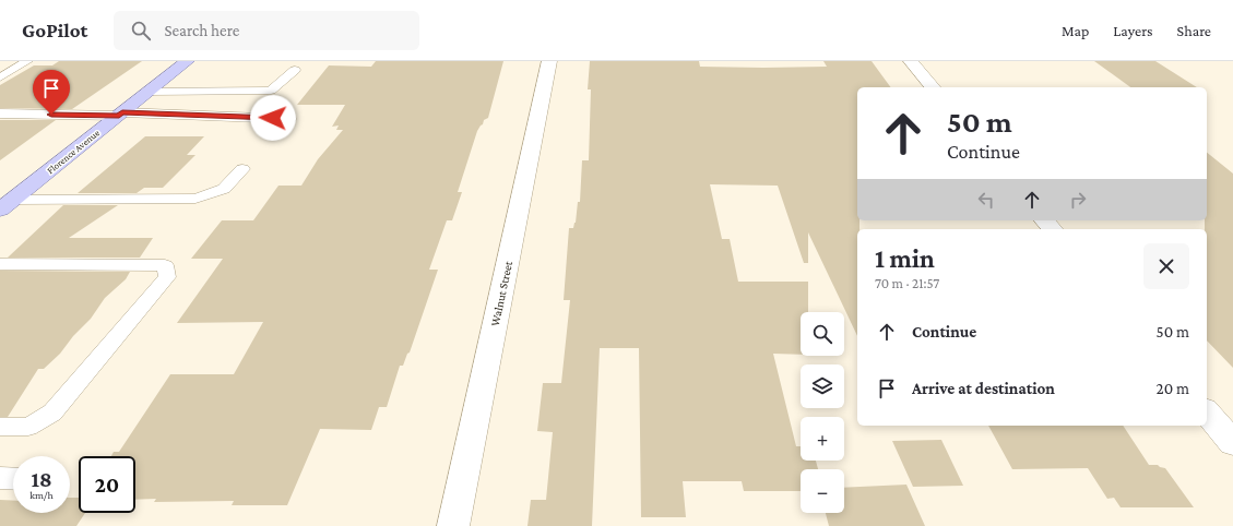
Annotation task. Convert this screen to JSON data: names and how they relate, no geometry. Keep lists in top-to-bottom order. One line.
{"streets":{"main road":["Florence Avenue"],"street":["Walnut Street"]},"page":{"header":"GoPilot","search":"Search here","nav":["Map","Layers","Share"],"turn":["50 m","Continue"],"heading":["1 min","70 m · 21:57"],"list":[{"name":"Continue","value":"50 m"},{"name":"Arrive at destination","value":"20 m"}],"map_buttons":["+","−"],"speed":"18 km/h","limit":"20"}}
